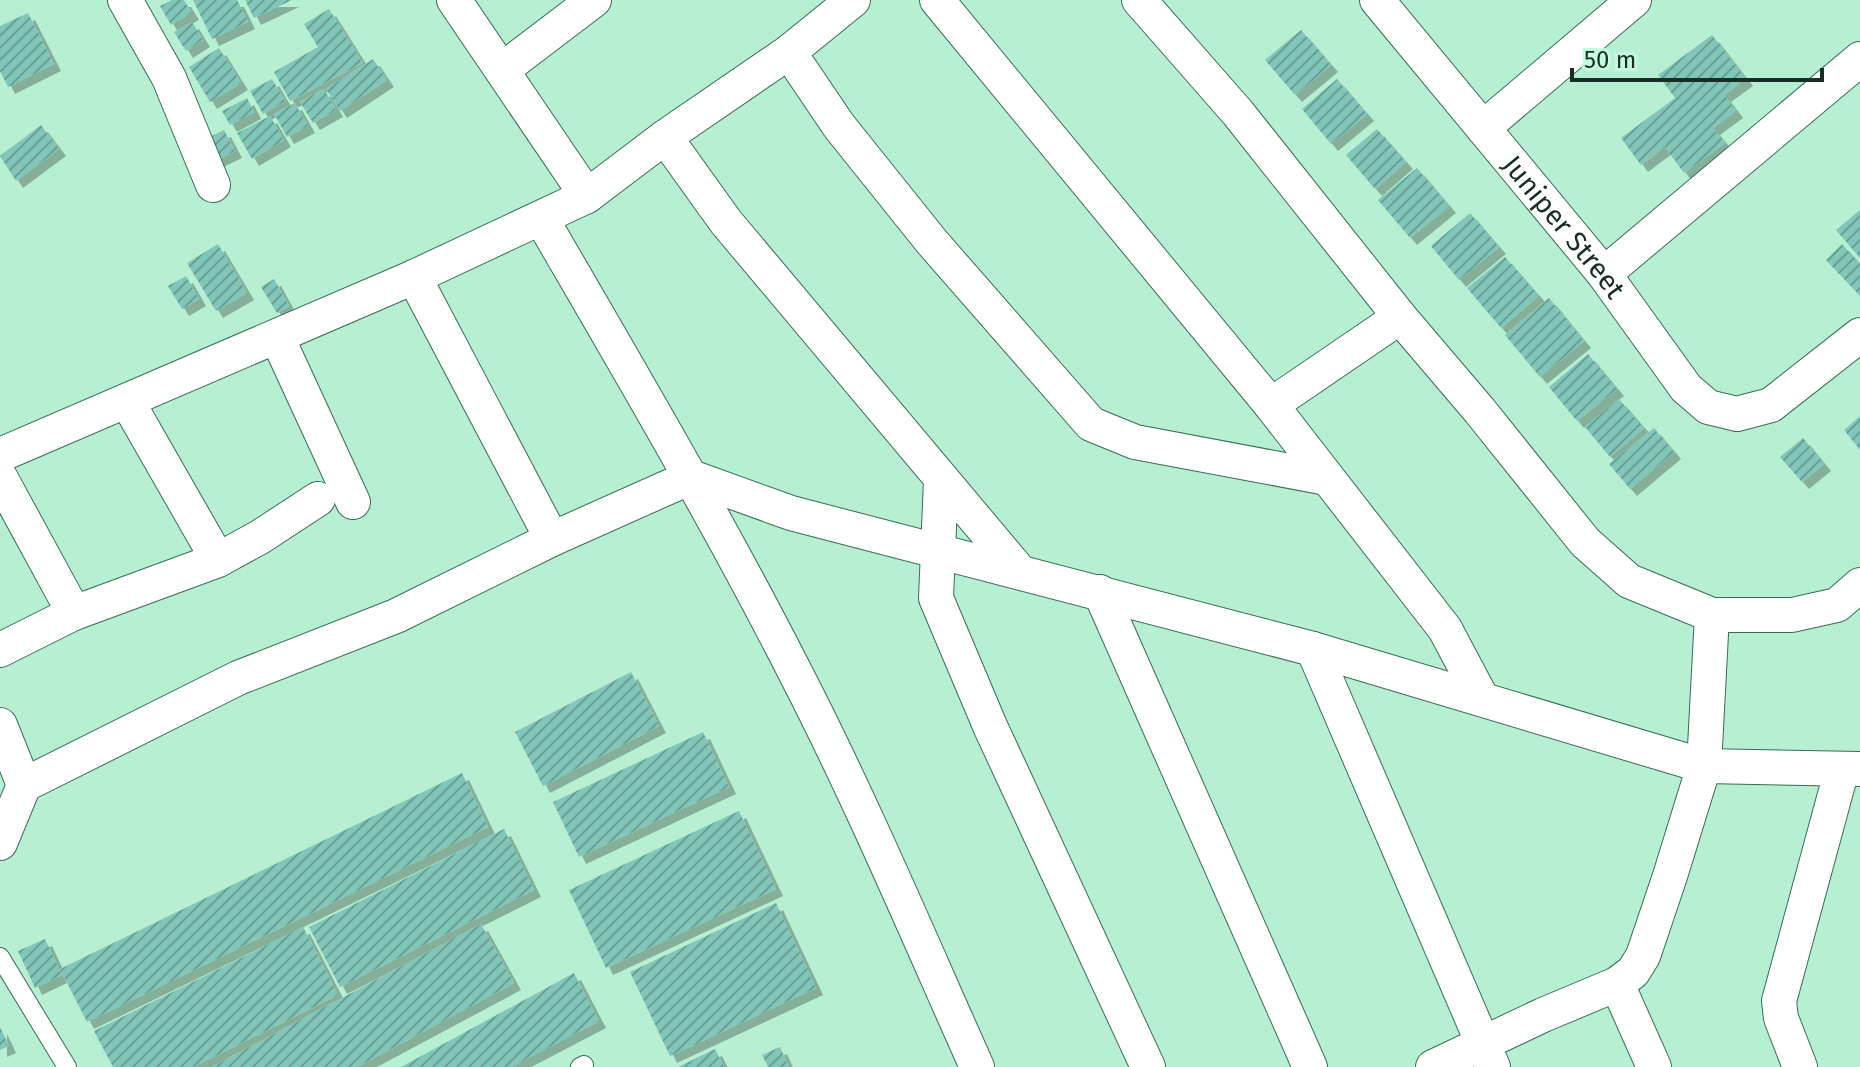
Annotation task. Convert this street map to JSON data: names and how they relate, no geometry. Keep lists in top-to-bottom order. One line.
{"streets":{"street":["Juniper Street"]},"scale_bar":"50 m"}
